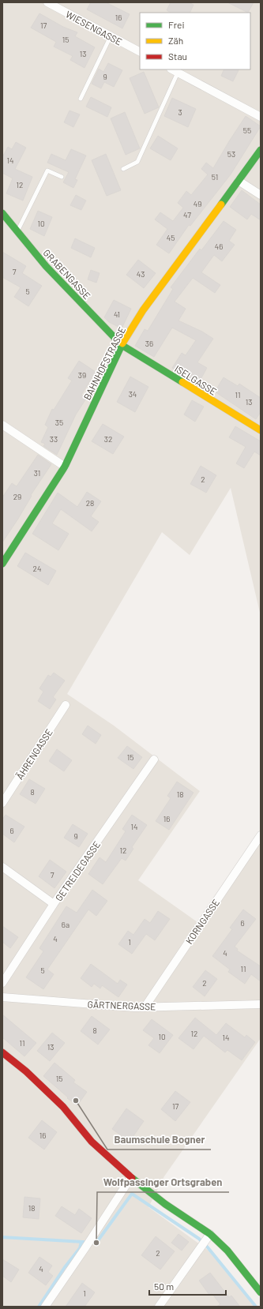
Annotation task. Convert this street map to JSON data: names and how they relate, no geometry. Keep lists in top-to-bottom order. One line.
{"streets":{"street":["WIESENGASSE","GRABENGASSE","BAHNHOFSTRASSE","ISELGASSE","ÄHRENGASSE","GETREIDEGASSE","KORNGASSE","GÄRTNERGASSE"]},"crossings":[["GRABENGASSE","BAHNHOFSTRASSE"],["GRABENGASSE","ISELGASSE"],["BAHNHOFSTRASSE","ISELGASSE"],["KORNGASSE","GÄRTNERGASSE"]],"places":["Baumschule Bogner","Wolfpassinger Ortsgraben"],"house_numbers":["16","17","15","13","9","3","55","53","14","51","12","49","47","10","45","46","7","43","5","41","36","39","34","11","13","35","33","32","31","2","29","28","24","15","8","18","16","14","6","9","12","7","6","6a","4","1","4","11","5","2","8","12","10","14","11","13","15","17","16","18","2","4","1"],"legend":["Frei","Zäh","Stau"],"scale_bar":"50 m"}
